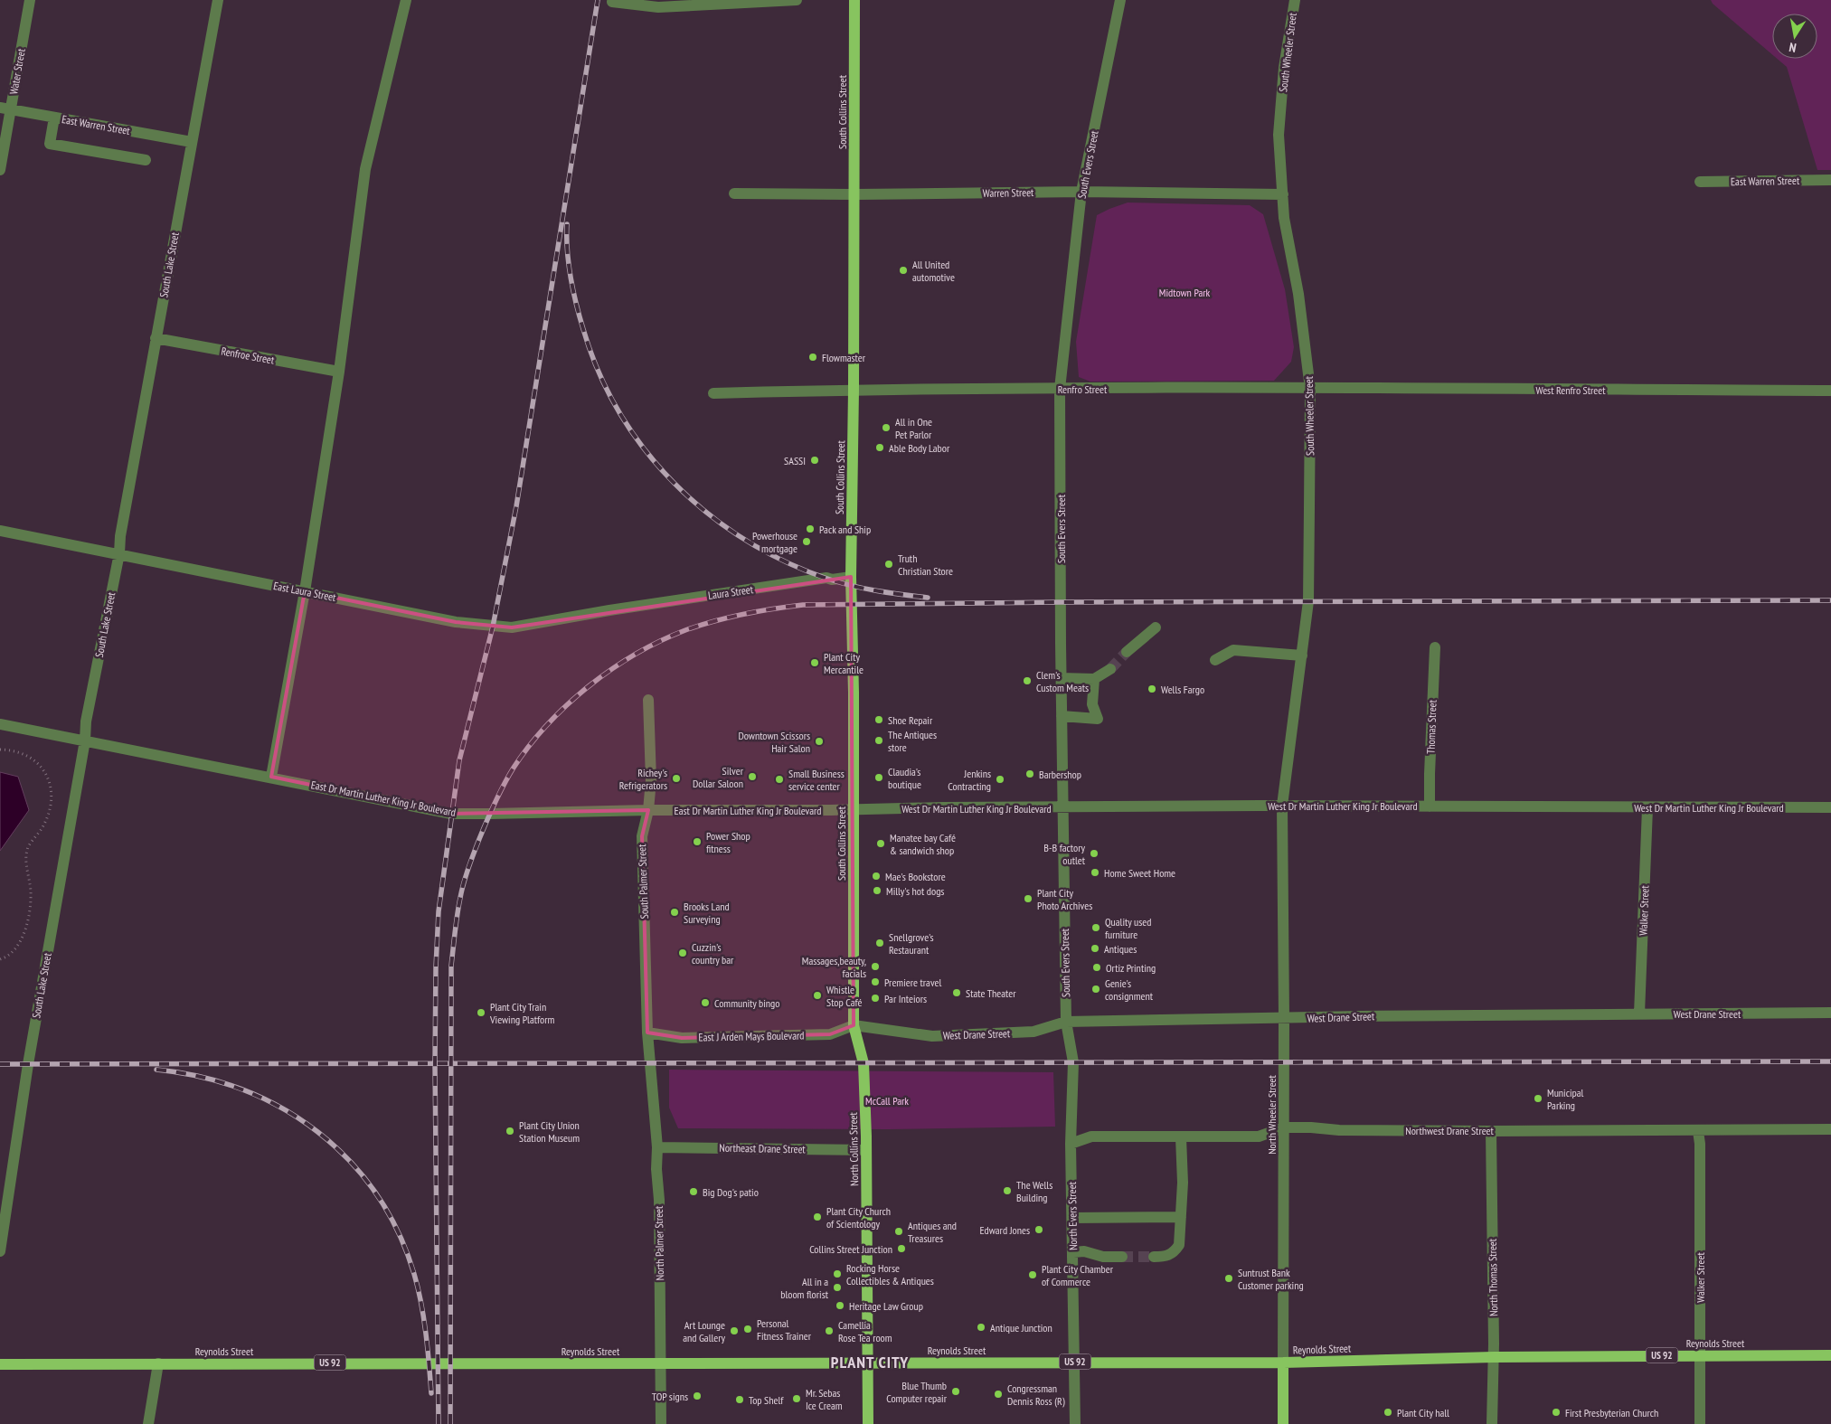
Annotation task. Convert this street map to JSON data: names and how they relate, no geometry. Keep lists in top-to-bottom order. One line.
{"streets":{"main road":["South Collins Street","North Wheeler Street","North Collins Street","Reynolds Street","US 92"],"street":["South Wheeler Street","Water Street","East Warren Street","South Evers Street","Warren Street","South Lake Street","Renfroe Street","Renfro Street","West Renfro Street","East Laura Street","Laura Street","Thomas Street","East Dr Martin Luther King Jr Boulevard","West Dr Martin Luther King Jr Boulevard","South Palmer Street","Walker Street","West Drane Street","East J Arden Mays Boulevard","Northwest Drane Street","Northeast Drane Street","North Evers Street","North Palmer Street","North Thomas Street"]},"crossings":[["South Wheeler Street","Warren Street"],["South Wheeler Street","Renfro Street"],["South Wheeler Street","West Renfro Street"],["South Wheeler Street","West Dr Martin Luther King Jr Boulevard"],["South Wheeler Street","North Wheeler Street"],["Water Street","East Warren Street"],["South Collins Street","Warren Street"],["South Collins Street","Renfro Street"],["South Collins Street","Laura Street"],["South Collins Street","East Dr Martin Luther King Jr Boulevard"],["South Collins Street","West Dr Martin Luther King Jr Boulevard"],["South Collins Street","West Drane Street"],["South Collins Street","East J Arden Mays Boulevard"],["South Collins Street","North Collins Street"],["East Warren Street","South Lake Street"],["South Evers Street","Warren Street"],["South Evers Street","Renfro Street"],["South Evers Street","West Dr Martin Luther King Jr Boulevard"],["South Evers Street","West Drane Street"],["South Evers Street","North Evers Street"],["South Lake Street","Renfroe Street"],["South Lake Street","East Laura Street"],["South Lake Street","East Dr Martin Luther King Jr Boulevard"],["Renfro Street","West Renfro Street"],["East Laura Street","Laura Street"],["Thomas Street","West Dr Martin Luther King Jr Boulevard"],["East Dr Martin Luther King Jr Boulevard","West Dr Martin Luther King Jr Boulevard"],["East Dr Martin Luther King Jr Boulevard","South Palmer Street"],["West Dr Martin Luther King Jr Boulevard","Walker Street"],["West Dr Martin Luther King Jr Boulevard","North Wheeler Street"],["South Palmer Street","East J Arden Mays Boulevard"],["South Palmer Street","North Palmer Street"],["Walker Street","West Drane Street"],["Walker Street","Northwest Drane Street"],["Walker Street","Reynolds Street"],["West Drane Street","East J Arden Mays Boulevard"],["West Drane Street","North Wheeler Street"],["North Wheeler Street","Northwest Drane Street"],["North Wheeler Street","Reynolds Street"],["Northwest Drane Street","North Evers Street"],["Northwest Drane Street","North Thomas Street"],["Northeast Drane Street","North Collins Street"],["Northeast Drane Street","North Palmer Street"],["North Collins Street","Reynolds Street"],["North Evers Street","Reynolds Street"],["North Palmer Street","Reynolds Street"],["North Thomas Street","Reynolds Street"]],"districts":["PLANT CITY"],"parks":["Midtown Park","McCall Park"],"places":["All United automotive","Flowmaster","All in One Pet Parlor","Able Body Labor","SASSI","Pack and Ship","Powerhouse mortgage","Truth Christian Store","Plant City Mercantile","Clem's Custom Meats","Wells Fargo","Shoe Repair","The Antiques store","Downtown Scissors Hair Salon","Barbershop","Silver Dollar Saloon","Claudia's boutique","Richey's Refrigerators","Small Business service center","Jenkins Contracting","Power Shop fitness","Manatee bay Café & sandwich shop","B-B factory outlet","Home Sweet Home","Mae's Bookstore","Milly's hot dogs","Plant City Photo Archives","Brooks Land Surveying","Quality used furniture","Snellgrove's Restaurant","Antiques","Cuzzin's country bar","Massages,beauty, facials","Ortiz Printing","Premiere travel","Genie's consignment","State Theater","Whistle Stop Café","Par Inteiors","Community bingo","Plant City Train Viewing Platform","Municipal Parking","Plant City Union Station Museum","The Wells Building","Big Dog's patio","Plant City Church of Scientology","Edward Jones","Antiques and Treasures","Collins Street Junction","Rocking Horse Collectibles & Antiques","Plant City Chamber of Commerce","Suntrust Bank Customer parking","All in a bloom florist","Heritage Law Group","Antique Junction","Personal Fitness Trainer","Art Lounge and Gallery","Camellia Rose Tea room","Blue Thumb Computer repair","Congressman Dennis Ross (R)","TOP signs","Mr. Sebas Ice Cream","Top Shelf","Plant City hall","First Presbyterian Church"],"north":"bottom"}
